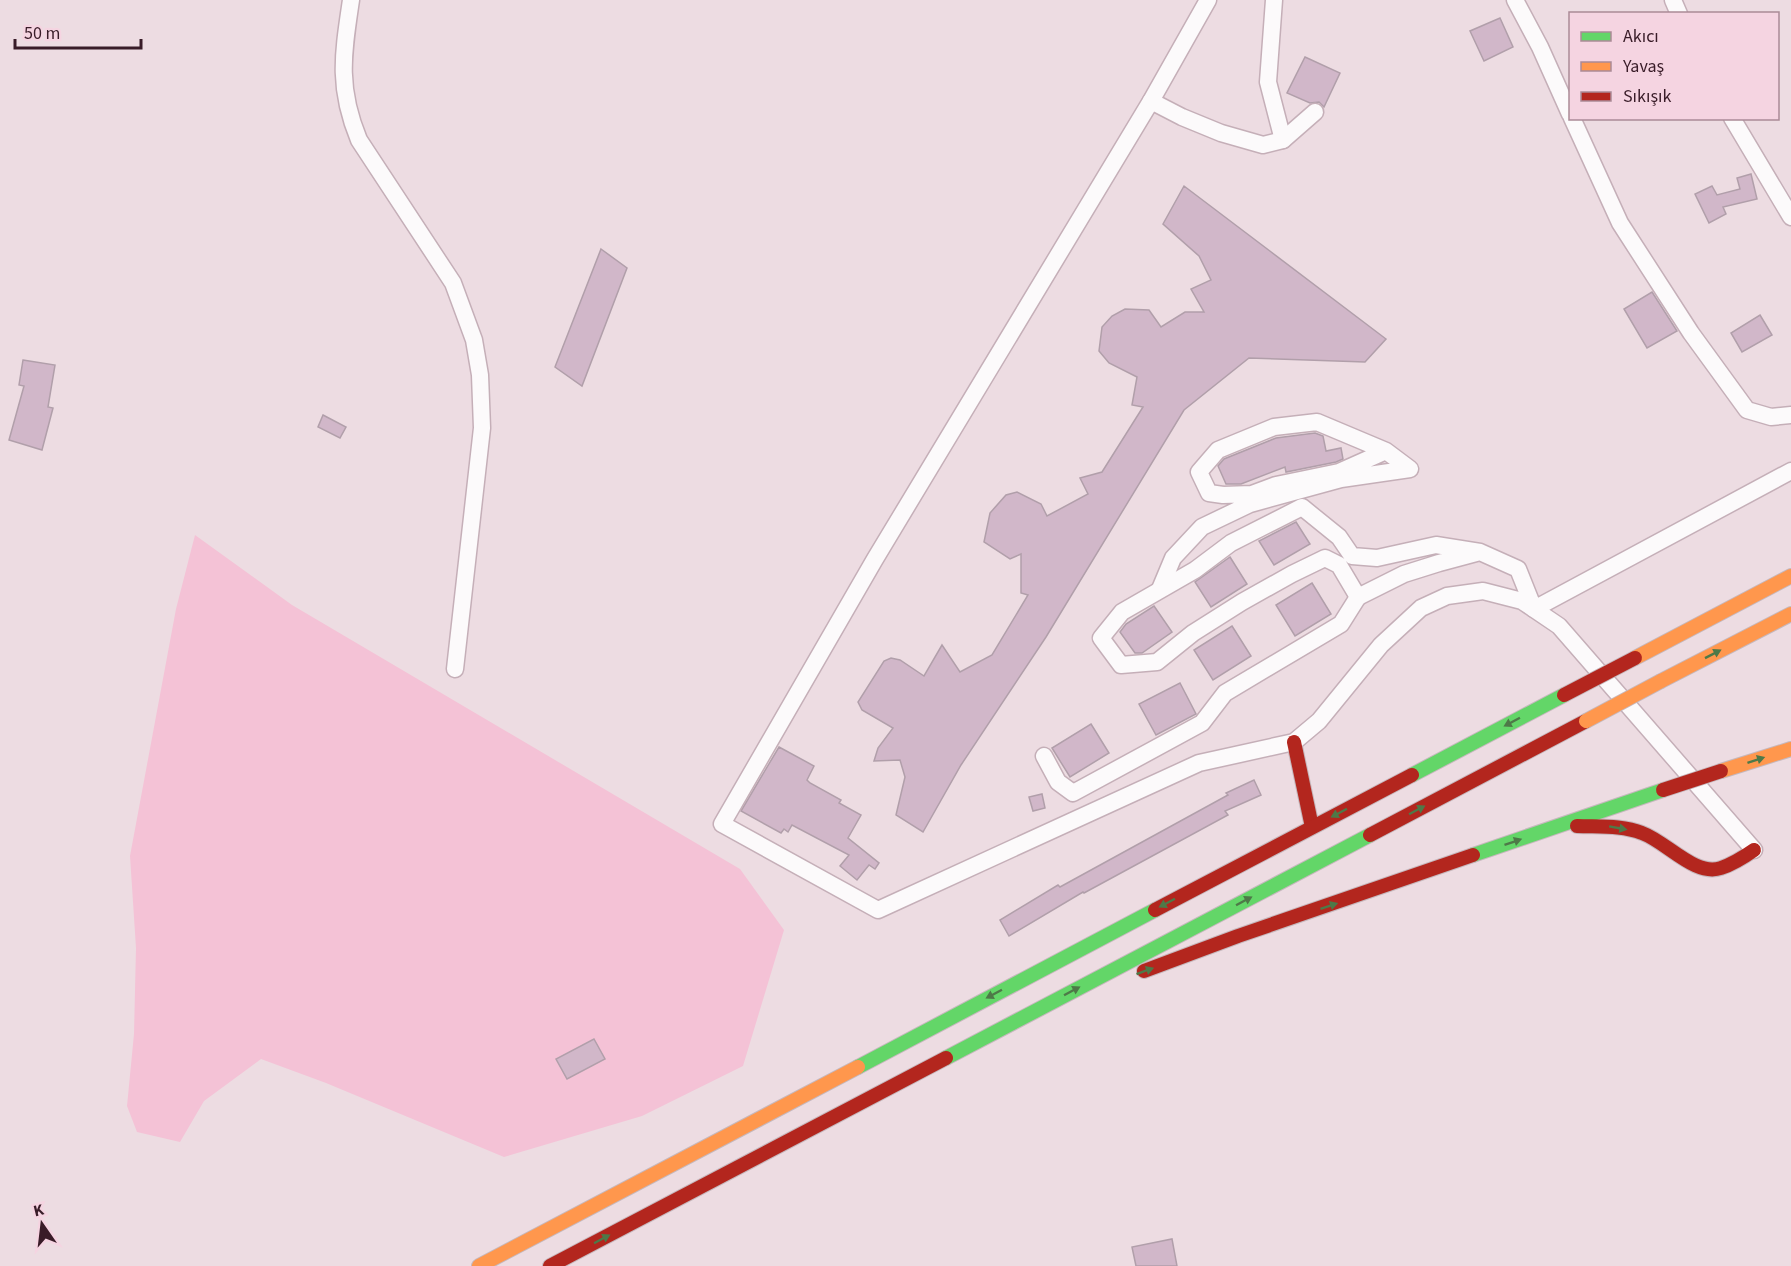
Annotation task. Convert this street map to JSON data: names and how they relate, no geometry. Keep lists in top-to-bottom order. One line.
{"legend":["Akıcı","Yavaş","Sıkışık"],"scale_bar":"50 m","north":"top"}
